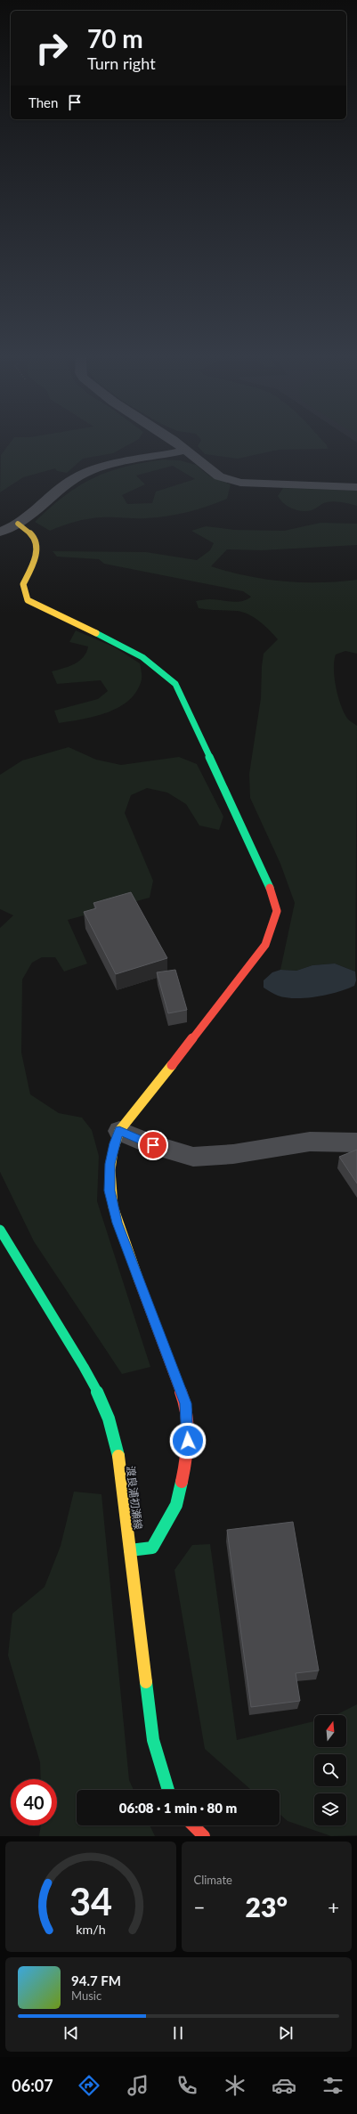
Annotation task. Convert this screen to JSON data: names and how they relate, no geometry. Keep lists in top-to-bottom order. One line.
{"streets":{"street":["渡良浦初瀬線"]},"north":"top","page":{"turn":["70 m","Turn right"],"then":"Then","limit":"40","trip":"06:08 · 1 min · 80 m","tile":"Climate","heat":["−","23°","+"],"song":["94.7 FM","Music"],"tabs":"06:07","gauge":["34","km/h"]}}
